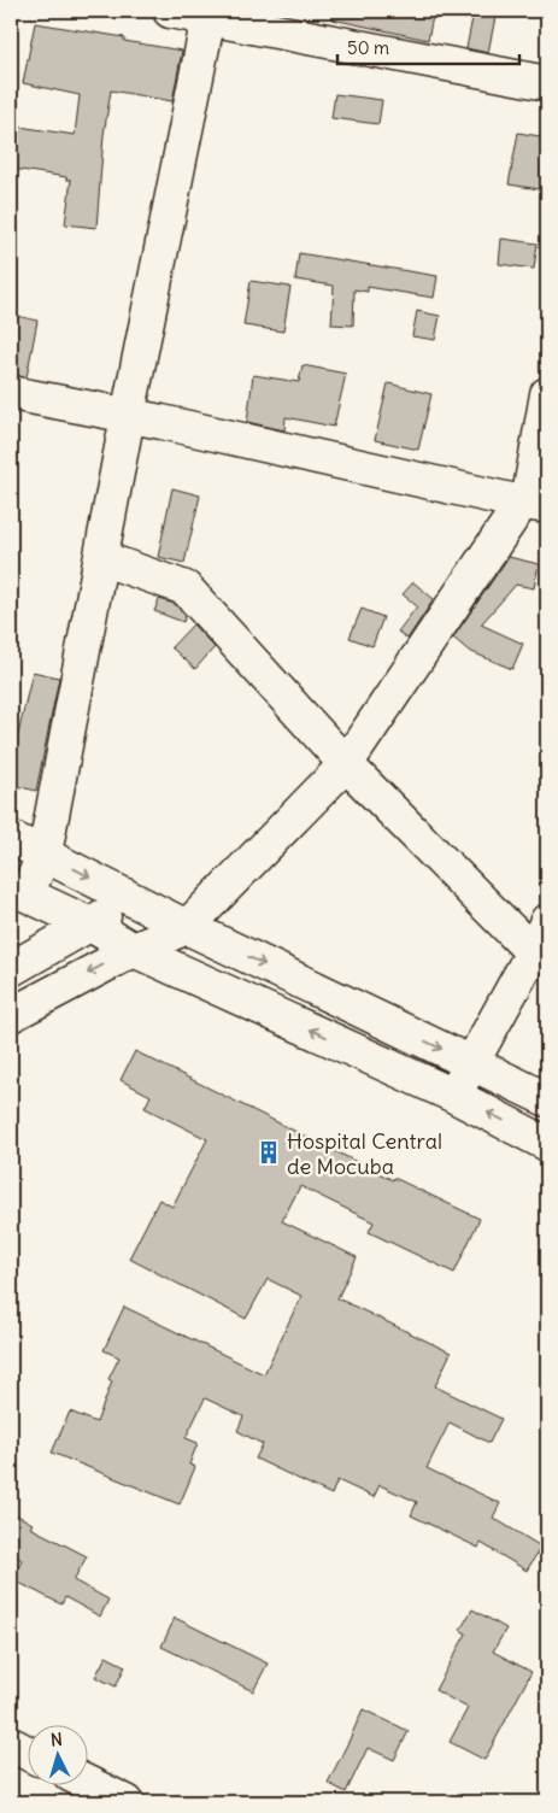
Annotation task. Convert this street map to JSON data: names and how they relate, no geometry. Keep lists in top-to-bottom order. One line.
{"places":{"building":["Hospital Central de Mocuba"]},"scale_bar":"50 m","north":"top"}
